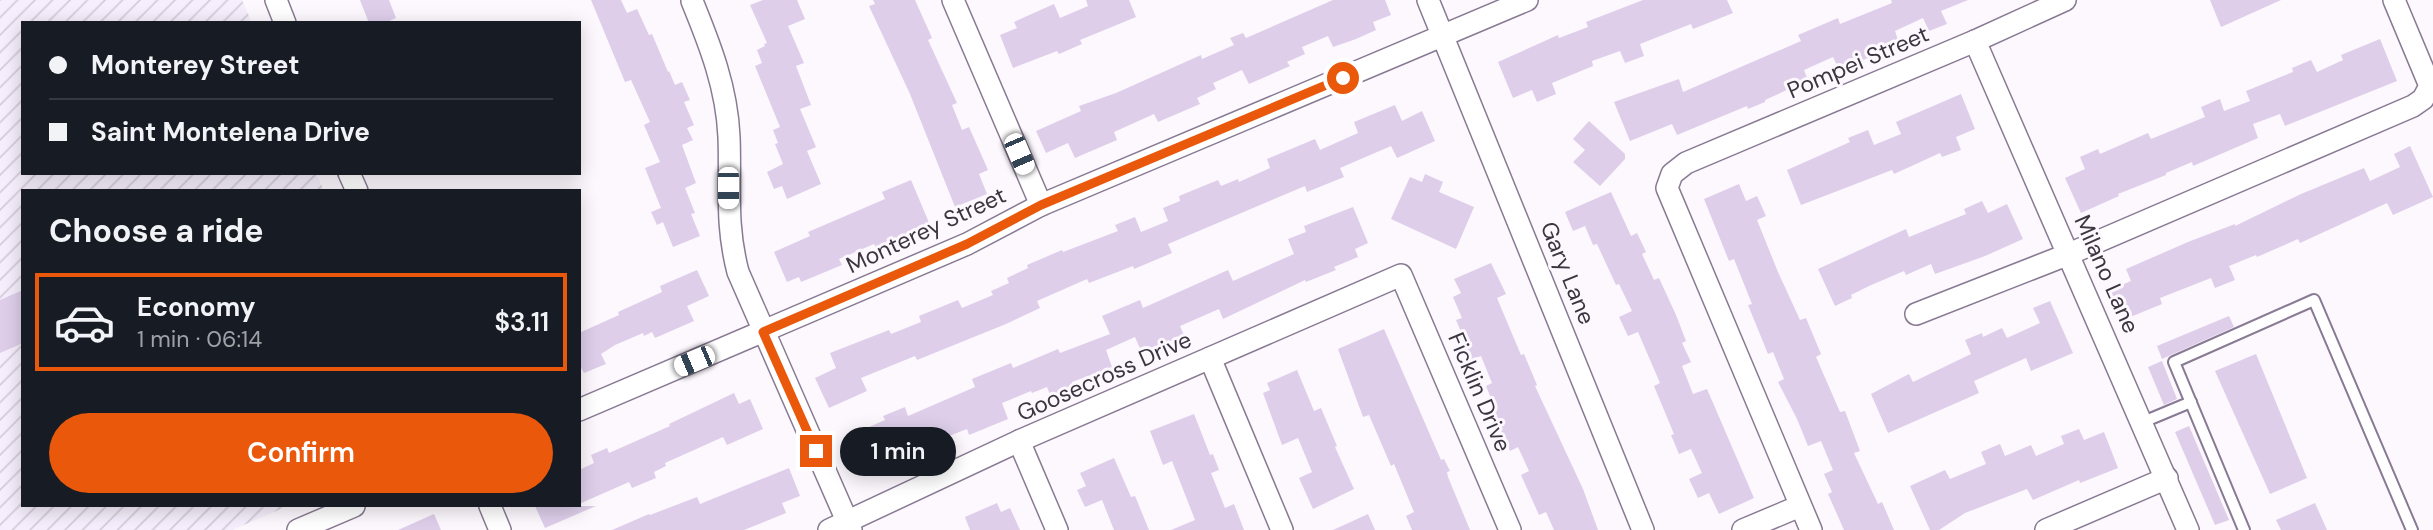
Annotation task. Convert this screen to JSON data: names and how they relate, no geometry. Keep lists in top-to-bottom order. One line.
{"streets":{"street":["Pompei Street","Monterey Street","Gary Lane","Milano Lane","Goosecross Drive","Ficklin Drive"]},"crossings":[["Pompei Street","Milano Lane"],["Monterey Street","Gary Lane"],["Goosecross Drive","Ficklin Drive"]],"page":{"banner":["Monterey Street","Saint Montelena Drive"],"heading":"Choose a ride","list":[{"name":"Economy","note":"1 min · 06:14","value":"$3.11"}],"buttons":"Confirm","bubble":"1 min"}}
